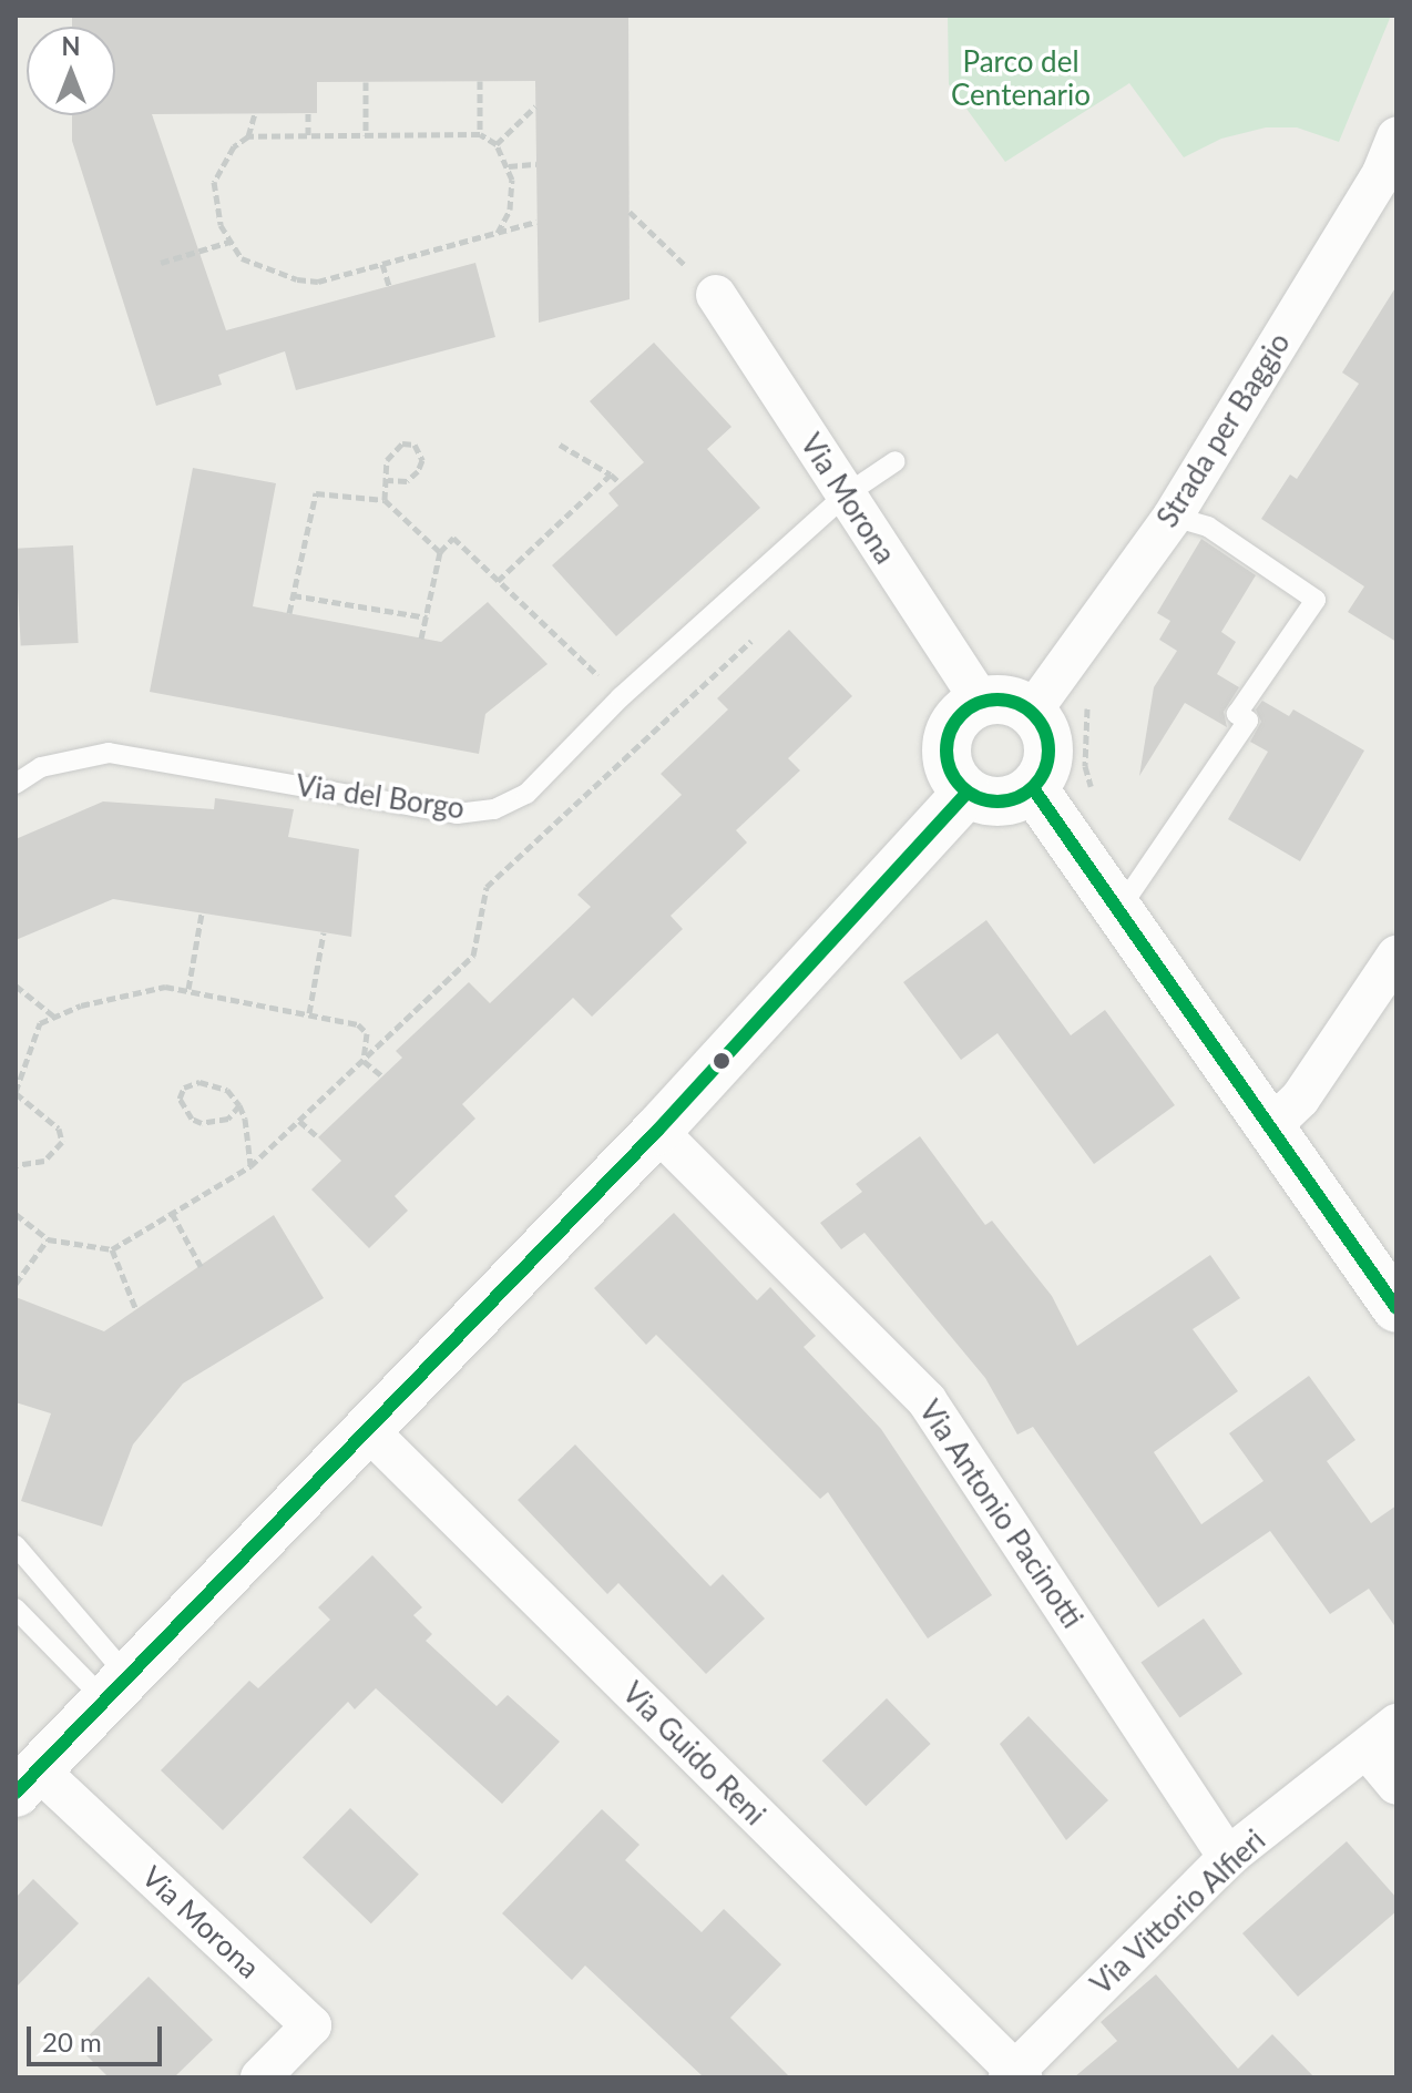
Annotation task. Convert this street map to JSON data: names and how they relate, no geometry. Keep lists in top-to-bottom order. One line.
{"streets":{"main road":["Via Morona"],"street":["Strada per Baggio","Via Antonio Pacinotti","Via Guido Reni","Via Vittorio Alfieri"],"lane":["Via del Borgo"]},"crossings":[["Strada per Baggio","Via Morona"],["Via Morona","Via del Borgo"],["Via Morona","Via Antonio Pacinotti"],["Via Morona","Via Guido Reni"],["Via Antonio Pacinotti","Via Vittorio Alfieri"],["Via Guido Reni","Via Vittorio Alfieri"]],"parks":["Parco del Centenario"],"scale_bar":"20 m","north":"top"}
